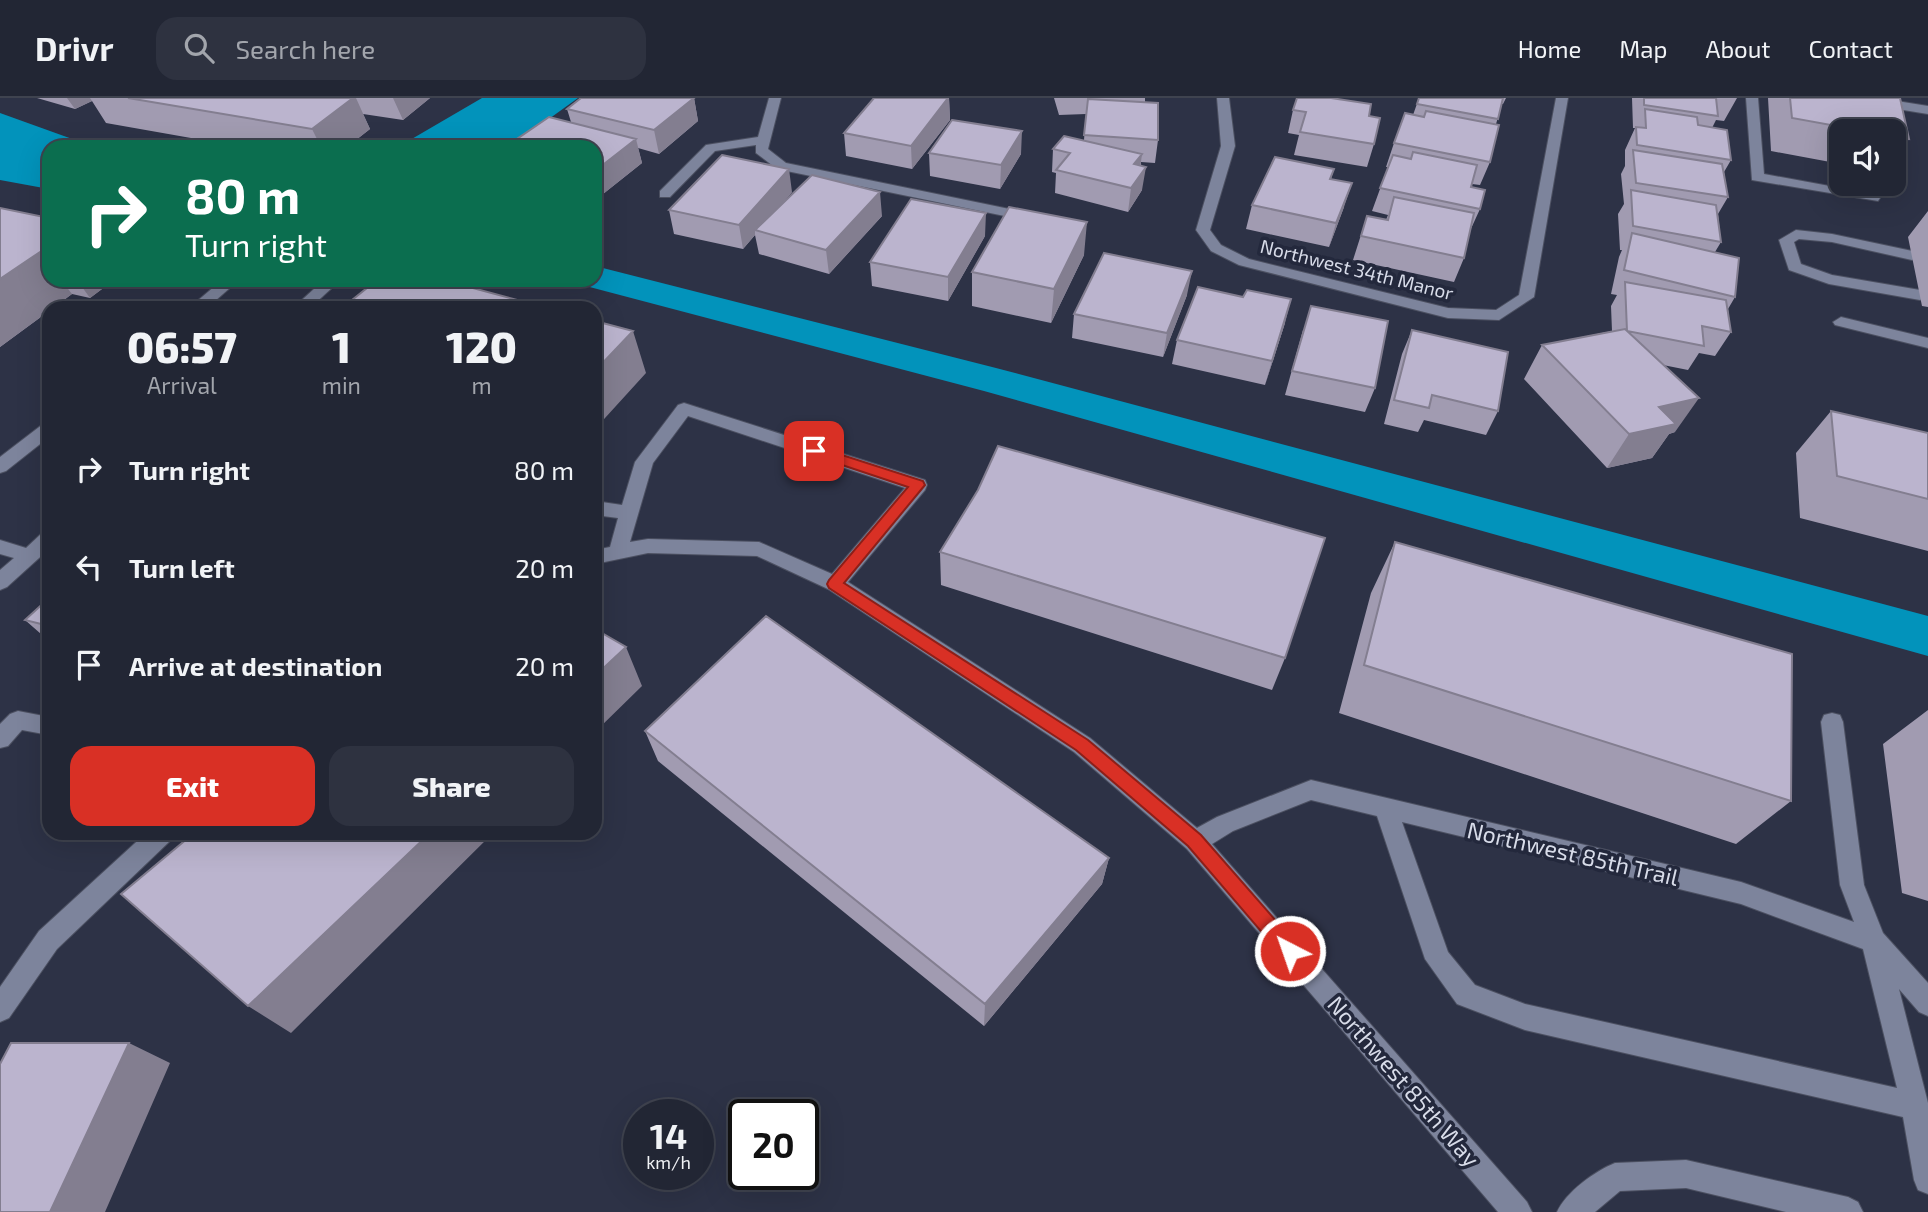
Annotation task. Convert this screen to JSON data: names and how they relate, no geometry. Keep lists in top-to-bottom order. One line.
{"streets":{"street":["Northwest 34th Manor","Northwest 85th Trail","Northwest 85th Way"]},"crossings":[["Northwest 85th Trail","Northwest 85th Way"]],"page":{"header":"Drivr","search":"Search here","nav":["Home","Map","About","Contact"],"turn":["80 m","Turn right"],"eta":["06:57","Arrival","1","min","120","m"],"list":[{"name":"Turn right","value":"80 m"},{"name":"Turn left","value":"20 m"},{"name":"Arrive at destination","value":"20 m"}],"buttons":["Exit","Share"],"speed":"14 km/h","limit":"20"}}
